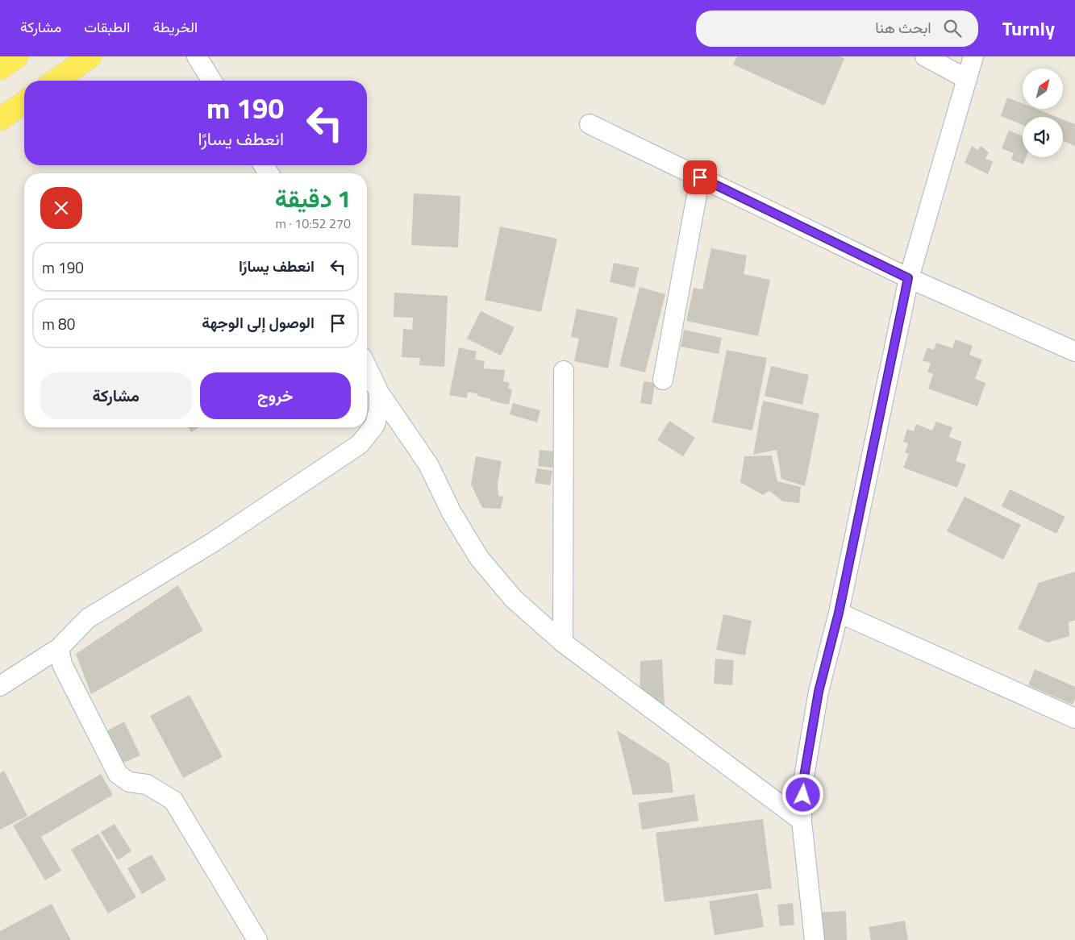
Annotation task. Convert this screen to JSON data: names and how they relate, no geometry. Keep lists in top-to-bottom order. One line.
{"north":"top right","page":{"header":"Turnly","search":"ابحث هنا","nav":["الخريطة","الطبقات","مشاركة"],"turn":["190 m","انعطف يسارًا"],"heading":["1 دقيقة","270 m · 10:52"],"list":[{"name":"انعطف يسارًا","value":"190 m"},{"name":"الوصول إلى الوجهة","value":"80 m"}],"buttons":["خروج","مشاركة"]}}
